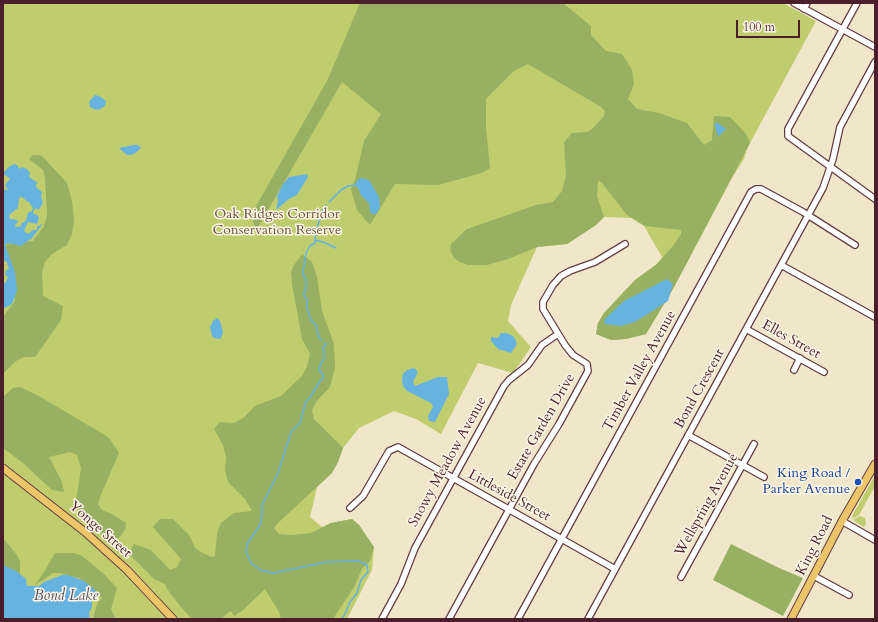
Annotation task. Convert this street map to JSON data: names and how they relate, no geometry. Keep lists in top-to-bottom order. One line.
{"streets":{"main road":["Yonge Street","King Road"],"street":["Elles Street","Timber Valley Avenue","Bond Crescent","Estate Garden Drive","Snowy Meadow Avenue","Littleside Street","Wellspring Avenue"]},"crossings":[["Elles Street","Bond Crescent"],["Timber Valley Avenue","Bond Crescent"],["Timber Valley Avenue","Littleside Street"],["Bond Crescent","Littleside Street"],["Estate Garden Drive","Snowy Meadow Avenue"],["Estate Garden Drive","Littleside Street"],["Snowy Meadow Avenue","Littleside Street"]],"water":["Bond Lake"],"parks":["Oak Ridges Corridor Conservation Reserve"],"places":["King Road / Parker Avenue"],"scale_bar":"100 m"}
